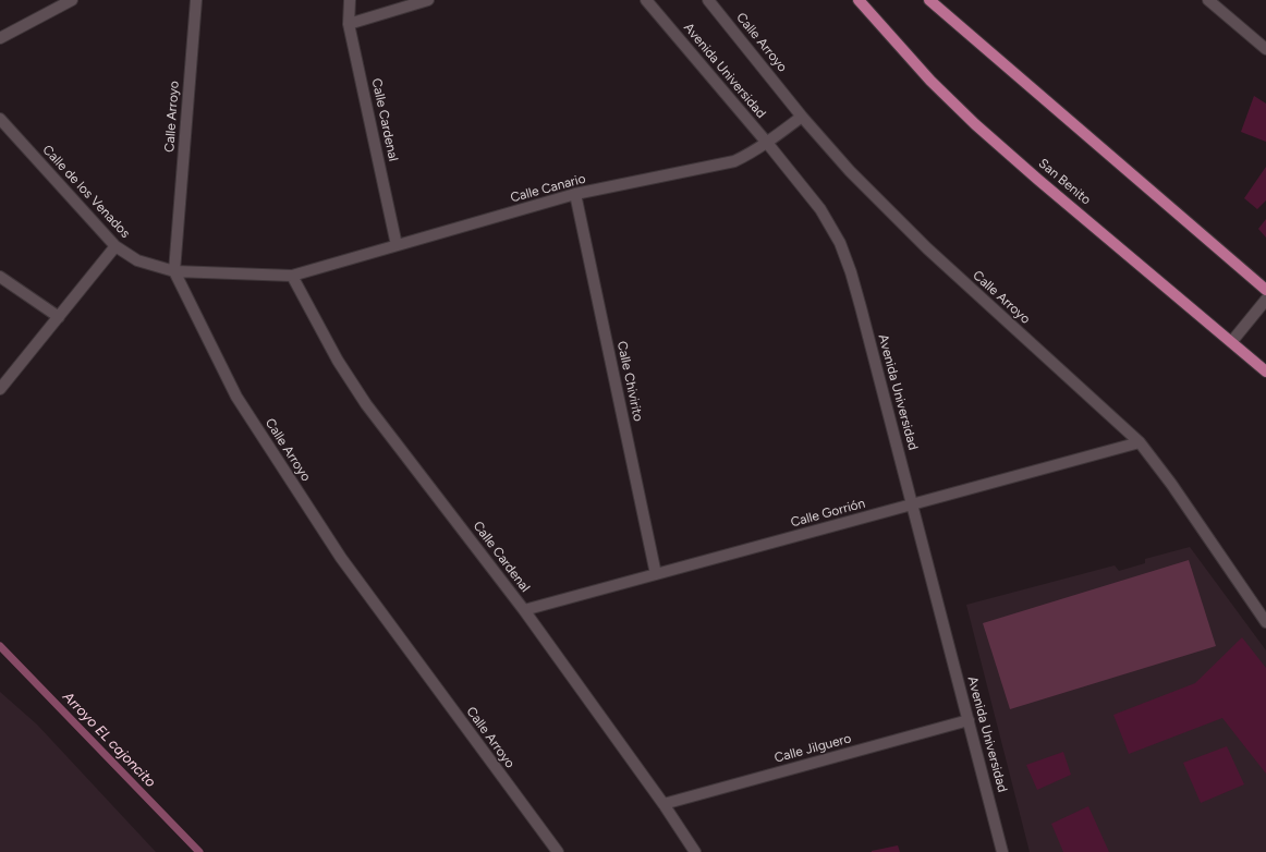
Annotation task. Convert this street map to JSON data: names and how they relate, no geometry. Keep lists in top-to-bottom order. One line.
{"streets":{"main road":["San Benito"],"street":["Calle Arroyo","Avenida Universidad","Calle Cardenal","Calle Canario","Calle de los Venados","Calle Chivirito","Calle Gorrión","Calle Jilguero"]},"crossings":[["Calle Arroyo","Calle Canario"],["Calle Arroyo","Calle de los Venados"],["Calle Arroyo","Calle Gorrión"],["Avenida Universidad","Calle Canario"],["Avenida Universidad","Calle Gorrión"],["Avenida Universidad","Calle Jilguero"],["Calle Cardenal","Calle Canario"],["Calle Cardenal","Calle de los Venados"],["Calle Cardenal","Calle Gorrión"],["Calle Cardenal","Calle Jilguero"],["Calle Canario","Calle de los Venados"],["Calle Canario","Calle Chivirito"],["Calle Chivirito","Calle Gorrión"]],"water":["Arroyo EL cajoncito"]}
